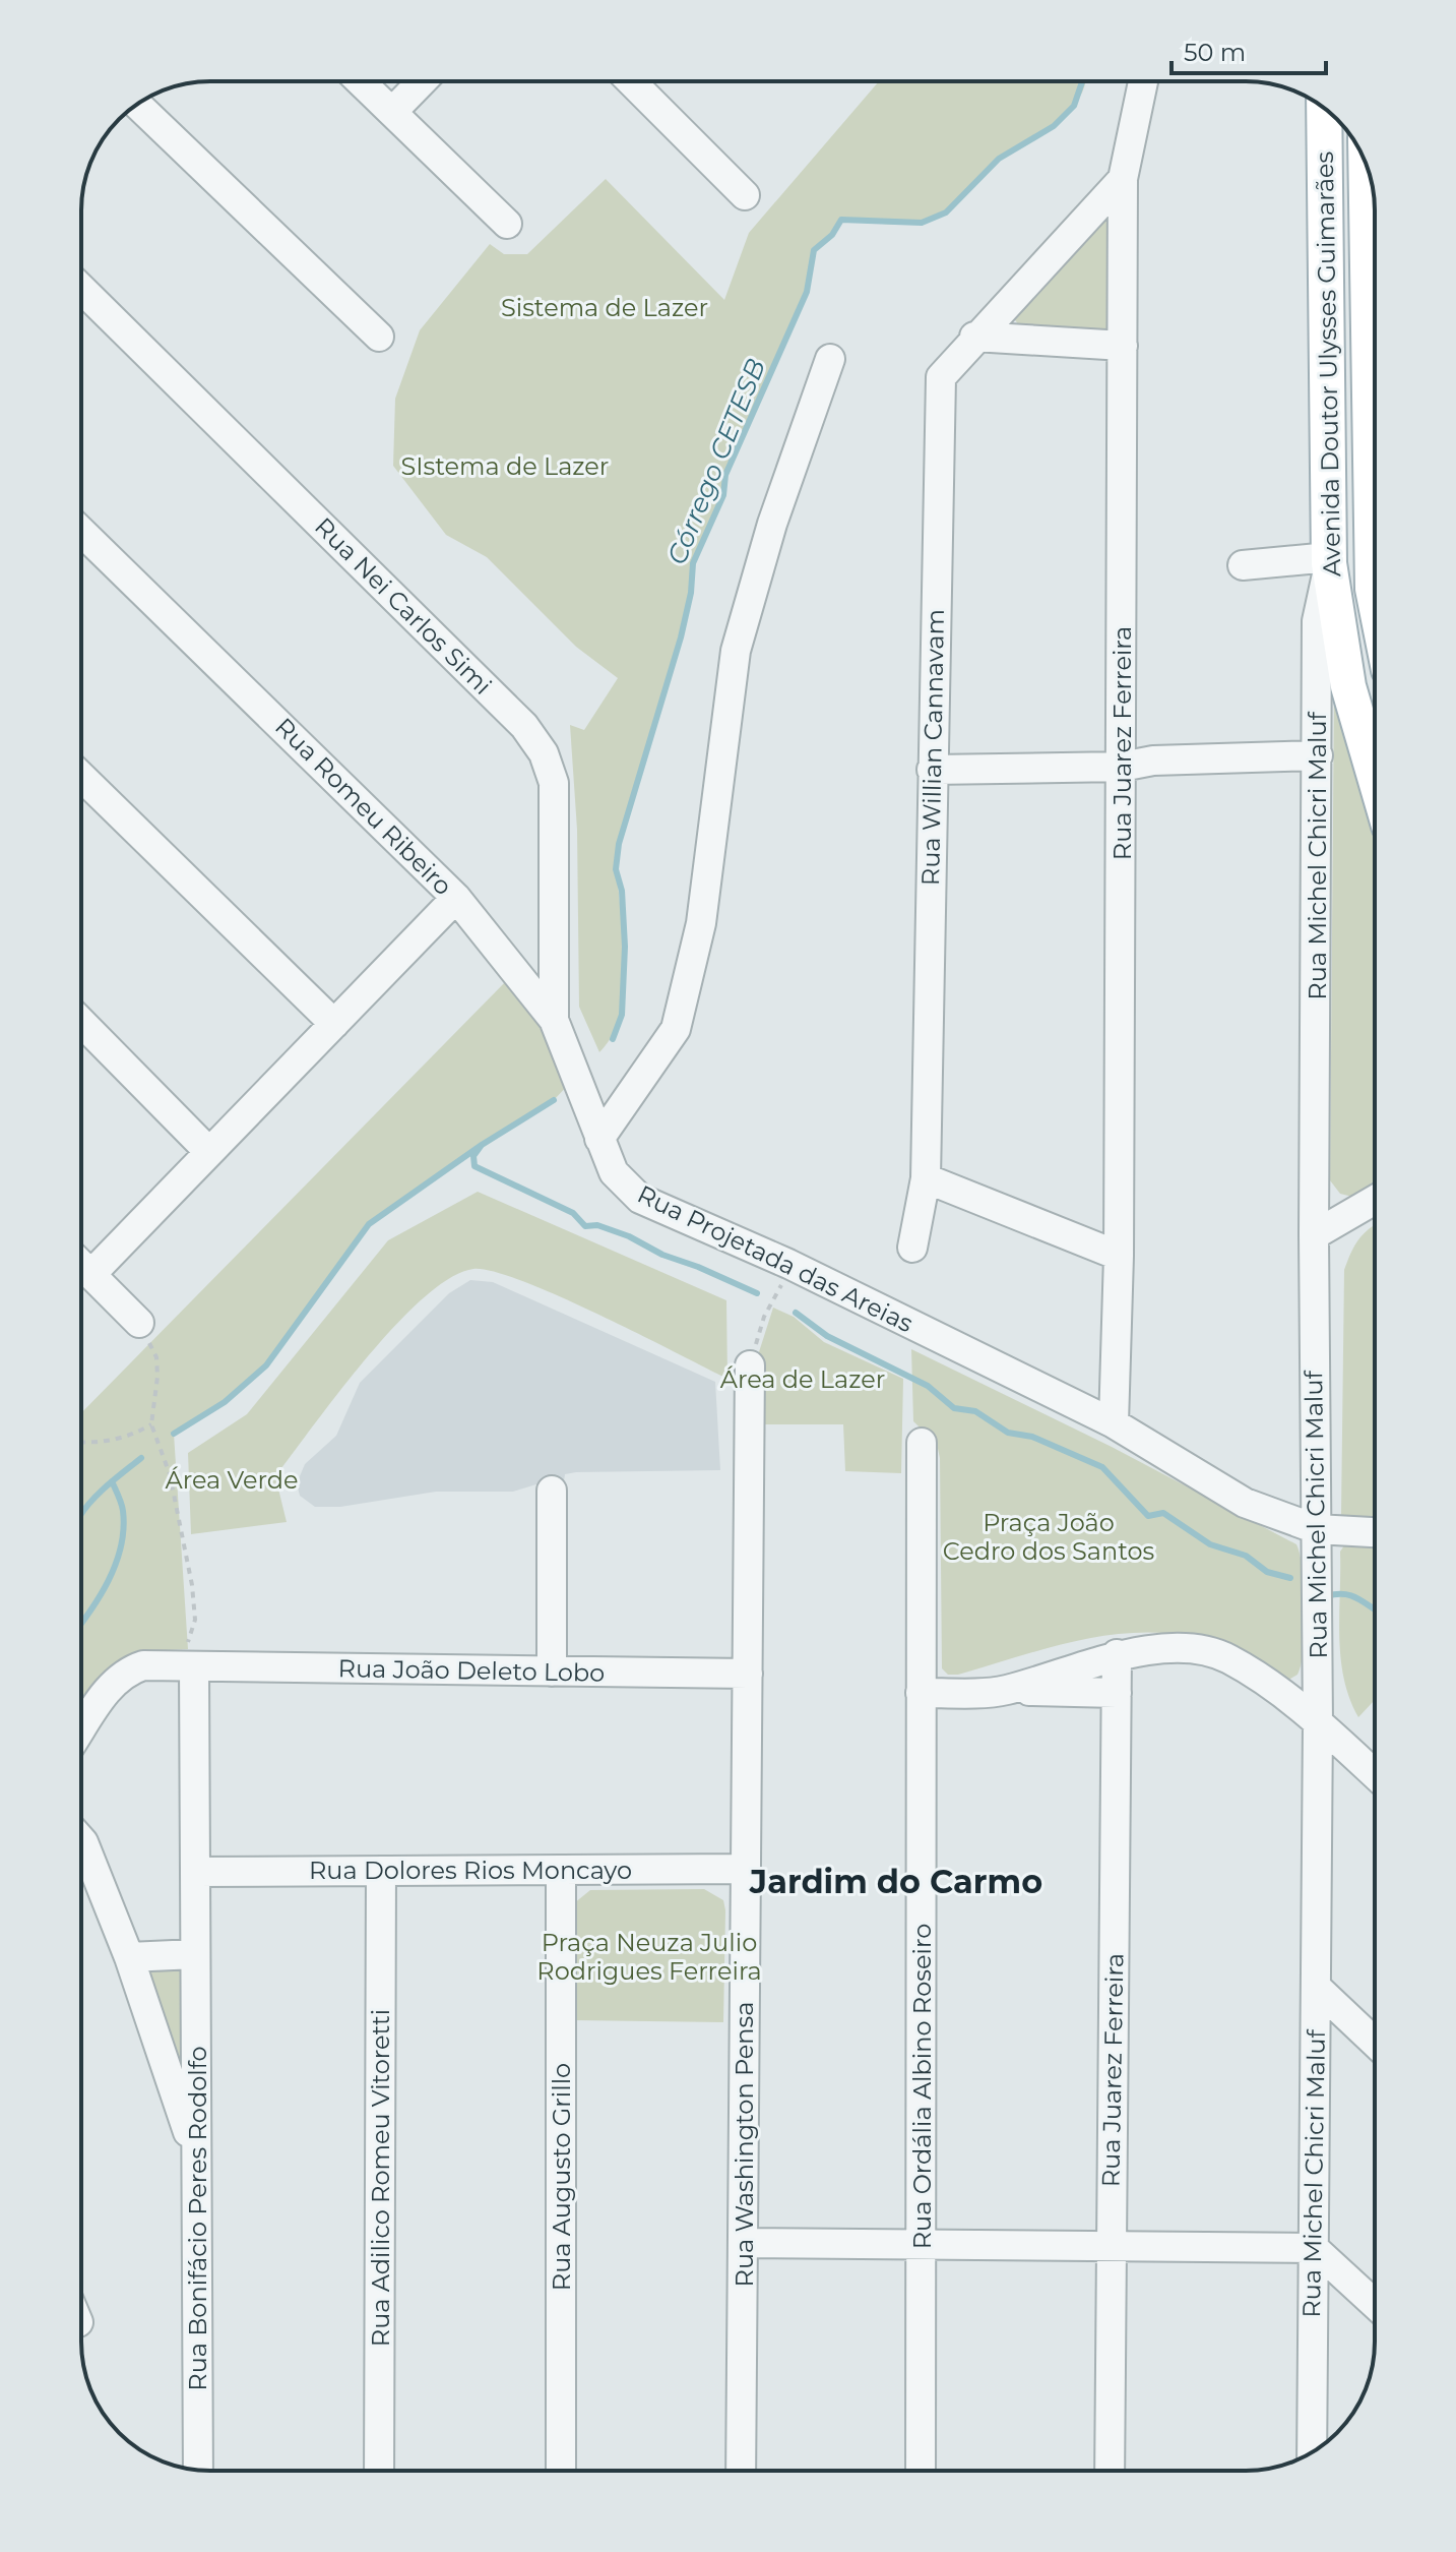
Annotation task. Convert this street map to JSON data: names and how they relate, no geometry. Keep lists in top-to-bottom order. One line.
{"streets":{"main road":["Avenida Doutor Ulysses Guimarães"],"street":["Rua Nei Carlos Simi","Rua Juarez Ferreira","Rua Willian Cannavam","Rua Romeu Ribeiro","Rua Michel Chicri Maluf","Rua Projetada das Areias","Rua João Deleto Lobo","Rua Dolores Rios Moncayo","Rua Ordália Albino Roseiro","Rua Washington Pensa","Rua Augusto Grillo","Rua Adilico Romeu Vitoretti","Rua Bonifácio Peres Rodolfo"]},"crossings":[["Avenida Doutor Ulysses Guimarães","Rua Michel Chicri Maluf"],["Rua Nei Carlos Simi","Rua Romeu Ribeiro"],["Rua Juarez Ferreira","Rua Willian Cannavam"],["Rua Juarez Ferreira","Rua Projetada das Areias"],["Rua Romeu Ribeiro","Rua Projetada das Areias"],["Rua Michel Chicri Maluf","Rua Projetada das Areias"],["Rua João Deleto Lobo","Rua Washington Pensa"],["Rua João Deleto Lobo","Rua Bonifácio Peres Rodolfo"],["Rua Dolores Rios Moncayo","Rua Washington Pensa"],["Rua Dolores Rios Moncayo","Rua Augusto Grillo"],["Rua Dolores Rios Moncayo","Rua Adilico Romeu Vitoretti"],["Rua Dolores Rios Moncayo","Rua Bonifácio Peres Rodolfo"]],"districts":["Jardim do Carmo"],"water":["Córrego CETESB"],"parks":["Sistema de Lazer","SIstema de Lazer","Área de Lazer","Área Verde","Praça João Cedro dos Santos","Praça Neuza Julio Rodrigues Ferreira"],"scale_bar":"50 m"}
